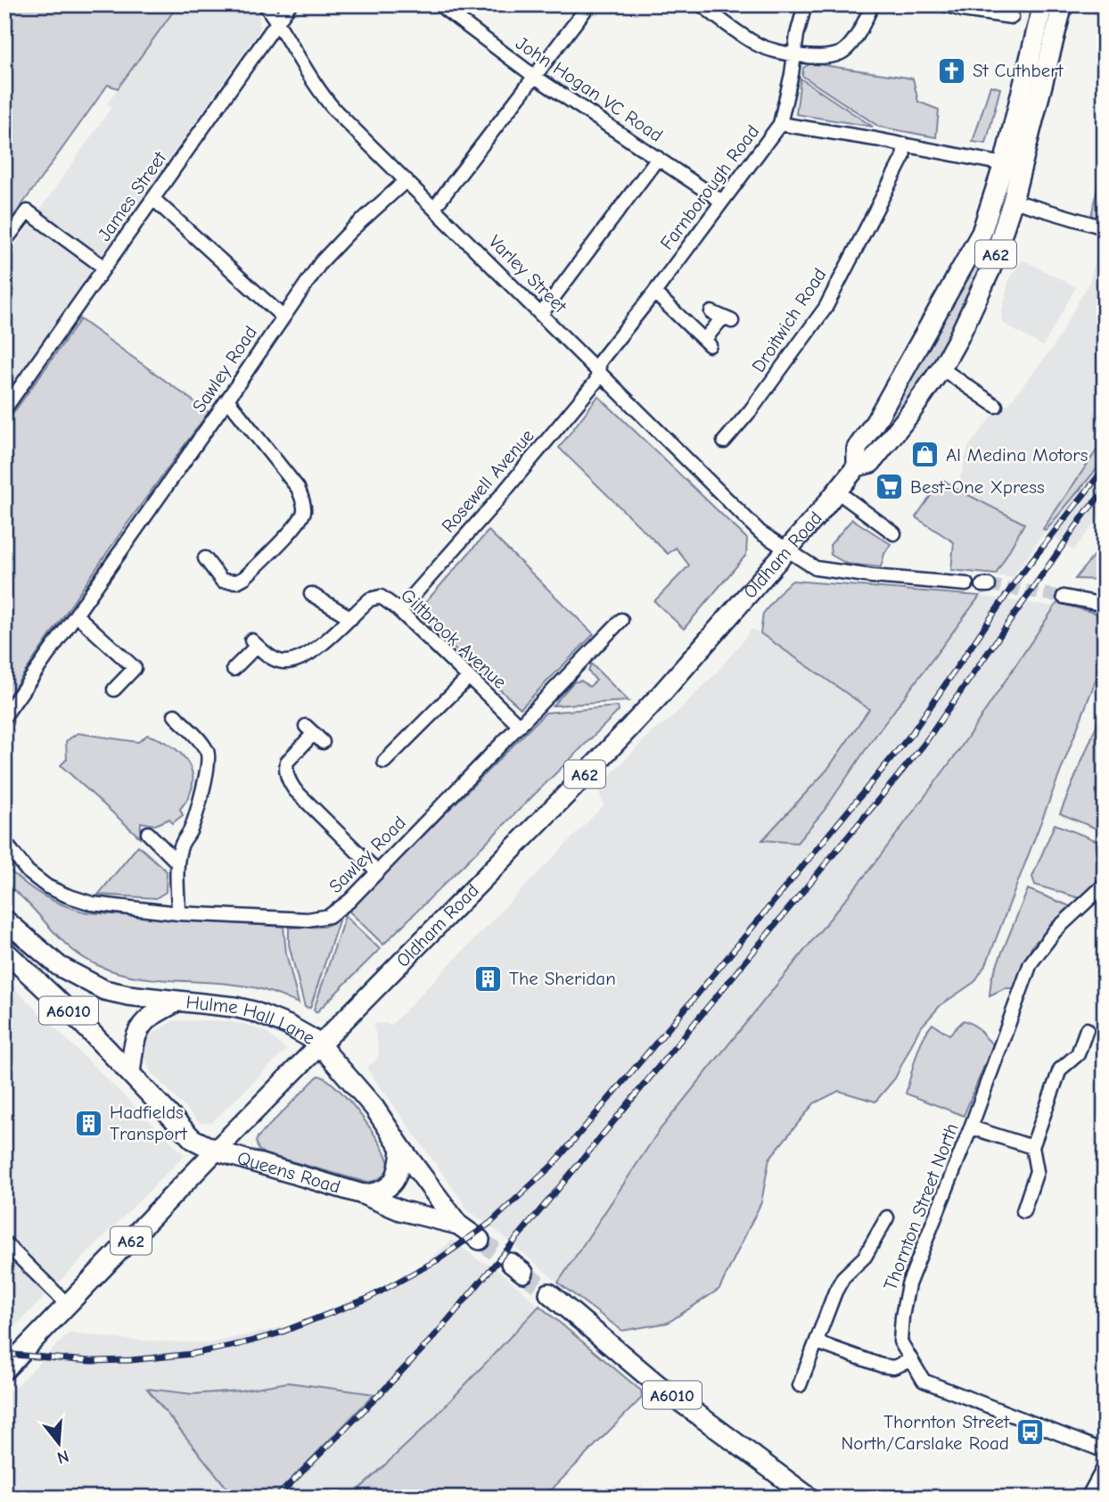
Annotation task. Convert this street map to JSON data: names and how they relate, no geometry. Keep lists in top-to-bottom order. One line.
{"streets":{"highway":["A62","Oldham Road","A6010","Hulme Hall Lane","Queens Road"],"street":["John Hogan VC Road","Farnborough Road","James Street","Varley Street","Droitwich Road","Sawley Road","Rosewell Avenue","Giltbrook Avenue","Thornton Street North"]},"crossings":[["John Hogan VC Road","Farnborough Road"],["Farnborough Road","Varley Street"],["Farnborough Road","Rosewell Avenue"],["James Street","Varley Street"],["Varley Street","Sawley Road"],["Varley Street","Rosewell Avenue"],["Varley Street","Oldham Road"],["Sawley Road","Giltbrook Avenue"],["Rosewell Avenue","Giltbrook Avenue"],["Oldham Road","A6010"],["Oldham Road","Hulme Hall Lane"],["Oldham Road","Queens Road"],["A6010","Hulme Hall Lane"],["A6010","Queens Road"],["Hulme Hall Lane","Queens Road"]],"places":{"church":["St Cuthbert"],"shop":["Al Medina Motors"],"supermarket":["Best-One Xpress"],"building":["The Sheridan","Hadfields Transport"],"bus stop":["Thornton Street North/Carslake Road"]},"north":"bottom"}
